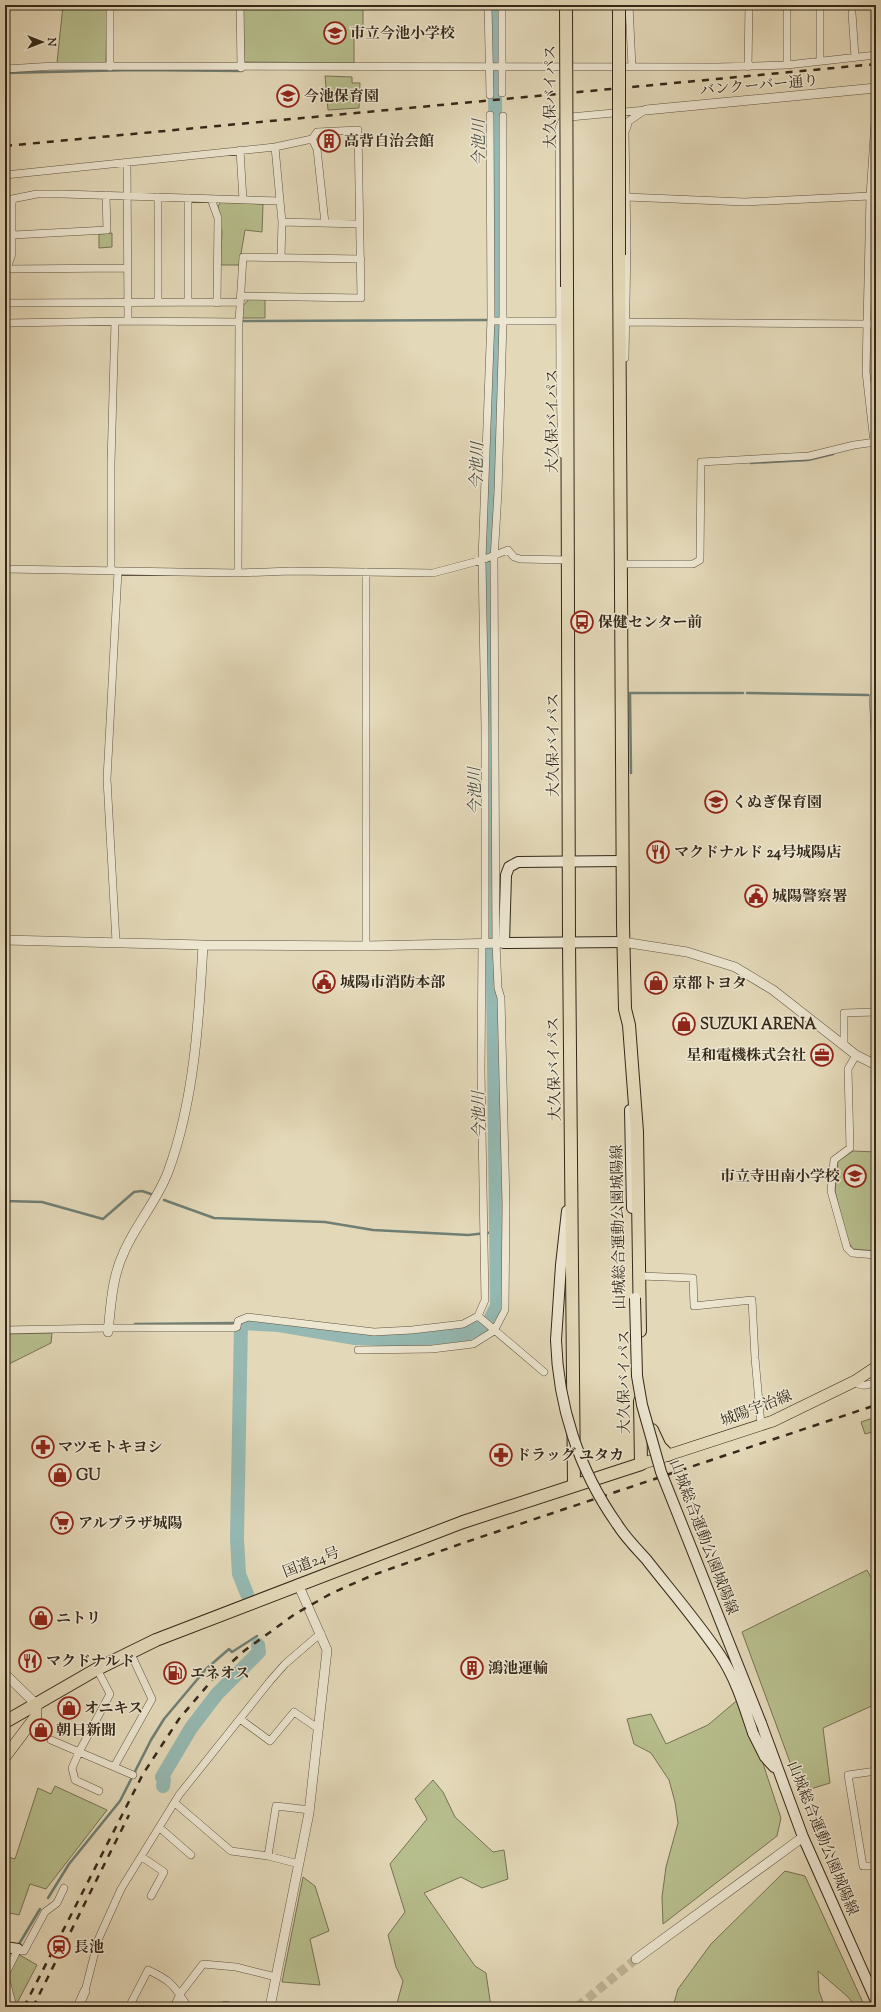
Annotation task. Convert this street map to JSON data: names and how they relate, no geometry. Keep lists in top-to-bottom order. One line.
{"streets":{"highway":["大久保バイパス","国道24号"],"main road":["山城総合運動公園城陽線","城陽宇治線"],"street":["バンクーバー通り"]},"crossings":[["大久保バイパス","山城総合運動公園城陽線"],["大久保バイパス","城陽宇治線"],["大久保バイパス","国道24号"],["城陽宇治線","国道24号"]],"water":["今池川"],"places":{"school or university":["市立今池小学校","今池保育園","くぬぎ保育園","市立寺田南小学校"],"building":["高背自治会館","鴻池運輸"],"bus stop":["保健センター前"],"restaurant":["マクドナルド 24号城陽店","マクドナルド"],"public building":["城陽警察署","城陽市消防本部"],"shop":["京都トヨタ","SUZUKI ARENA","GU","ニトリ","オニキス","朝日新聞"],"office":["星和電機株式会社"],"pharmacy":["マツモトキヨシ","ドラッグ ユタカ"],"supermarket":["アルプラザ城陽"],"fuel station":["エネオス"],"station":["長池"]},"north":"right"}
